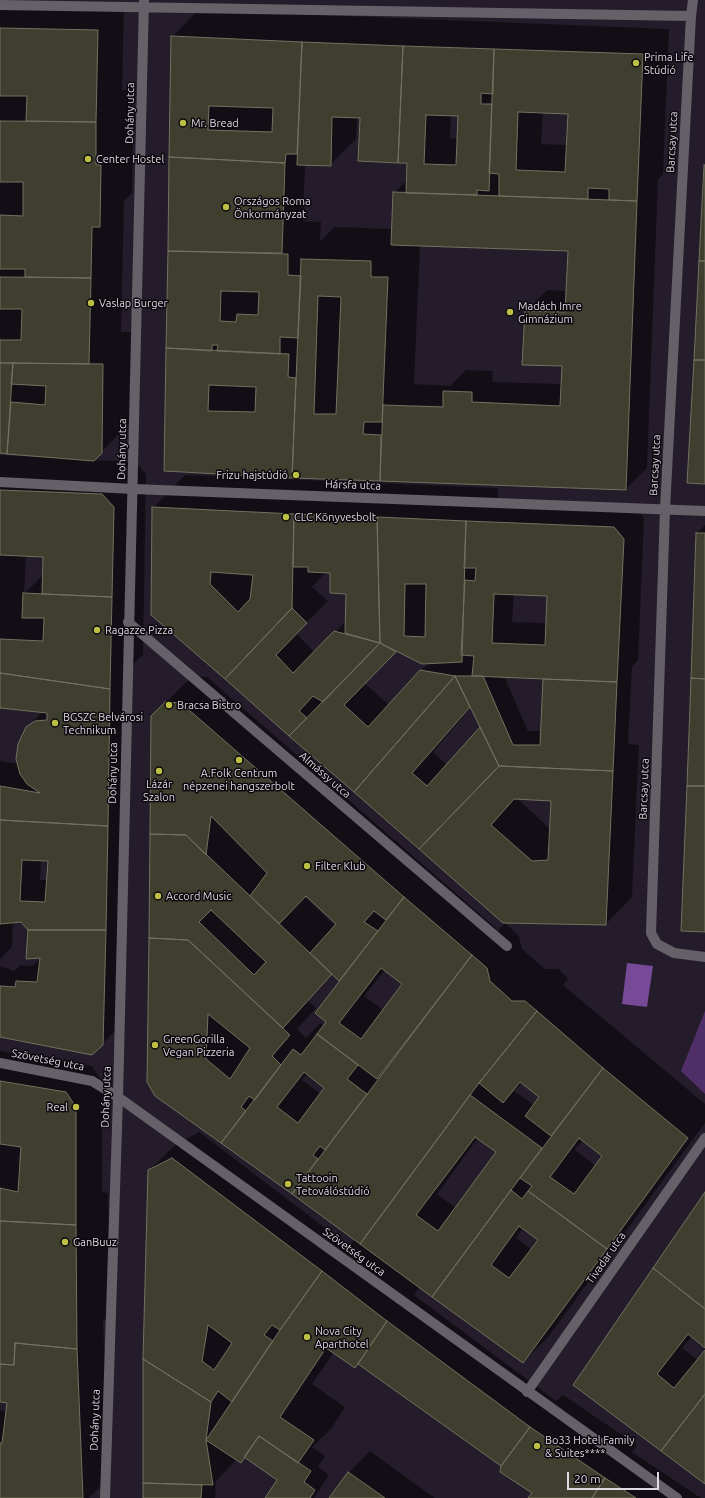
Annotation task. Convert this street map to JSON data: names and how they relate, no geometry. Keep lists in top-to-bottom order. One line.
{"streets":{"street":["Dohány utca","Barcsay utca","Hársfa utca","Almássy utca","Szövetség utca","Tivadar utca"]},"crossings":[["Dohány utca","Hársfa utca"],["Dohány utca","Almássy utca"],["Dohány utca","Szövetség utca"],["Barcsay utca","Hársfa utca"],["Szövetség utca","Tivadar utca"]],"places":["Prima Life Stúdió","Mr. Bread","Center Hostel","Országos Roma Önkormányzat","Vaslap Burger","Madách Imre Gimnázium","Frizu hajstúdió","CLC Könyvesbolt","Ragazze Pizza","Bracsa Bistro","BGSZC Belvárosi Technikum","A.Folk Centrum népzenei hangszerbolt","Lázár Szalon","Filter Klub","Accord Music","GreenGorilla Vegan Pizzeria","Real","Tattooin Tetoválóstúdió","GanBuuz","Nova City Aparthotel","Bo33 Hotel Family & Suites****"],"scale_bar":"20 m"}
